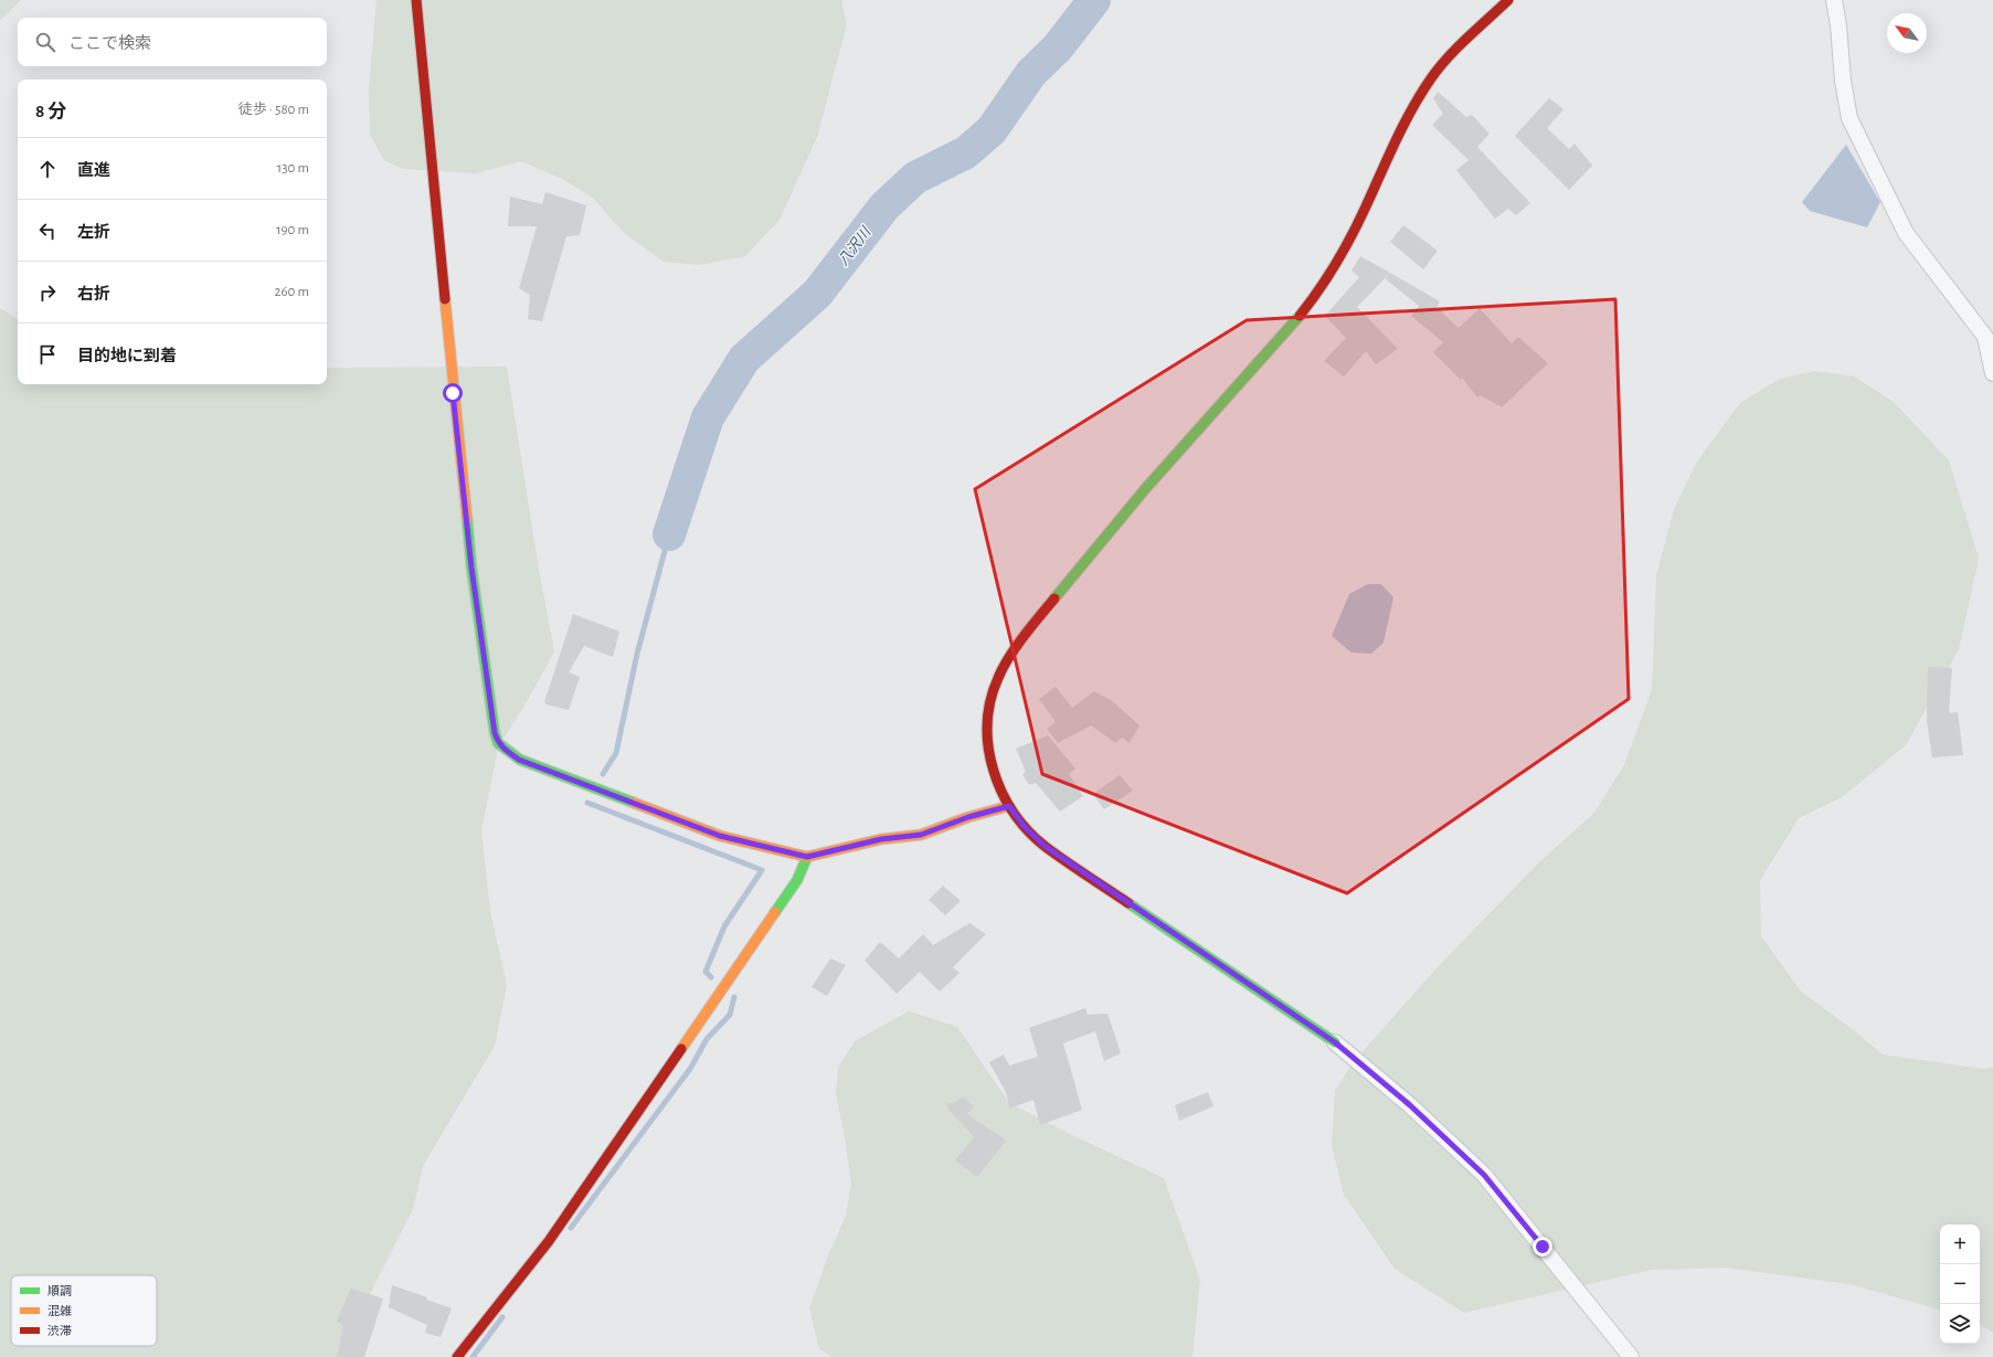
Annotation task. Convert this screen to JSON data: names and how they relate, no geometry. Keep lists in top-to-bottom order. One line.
{"water":["八沢川"],"legend":["順調","混雑","渋滞"],"north":"top left","page":{"search":"ここで検索","heading":["8 分","徒歩 · 580 m"],"list":[["直進","130 m"],["左折","190 m"],["右折","260 m"],"目的地に到着"],"map_buttons":["+","−"]}}
